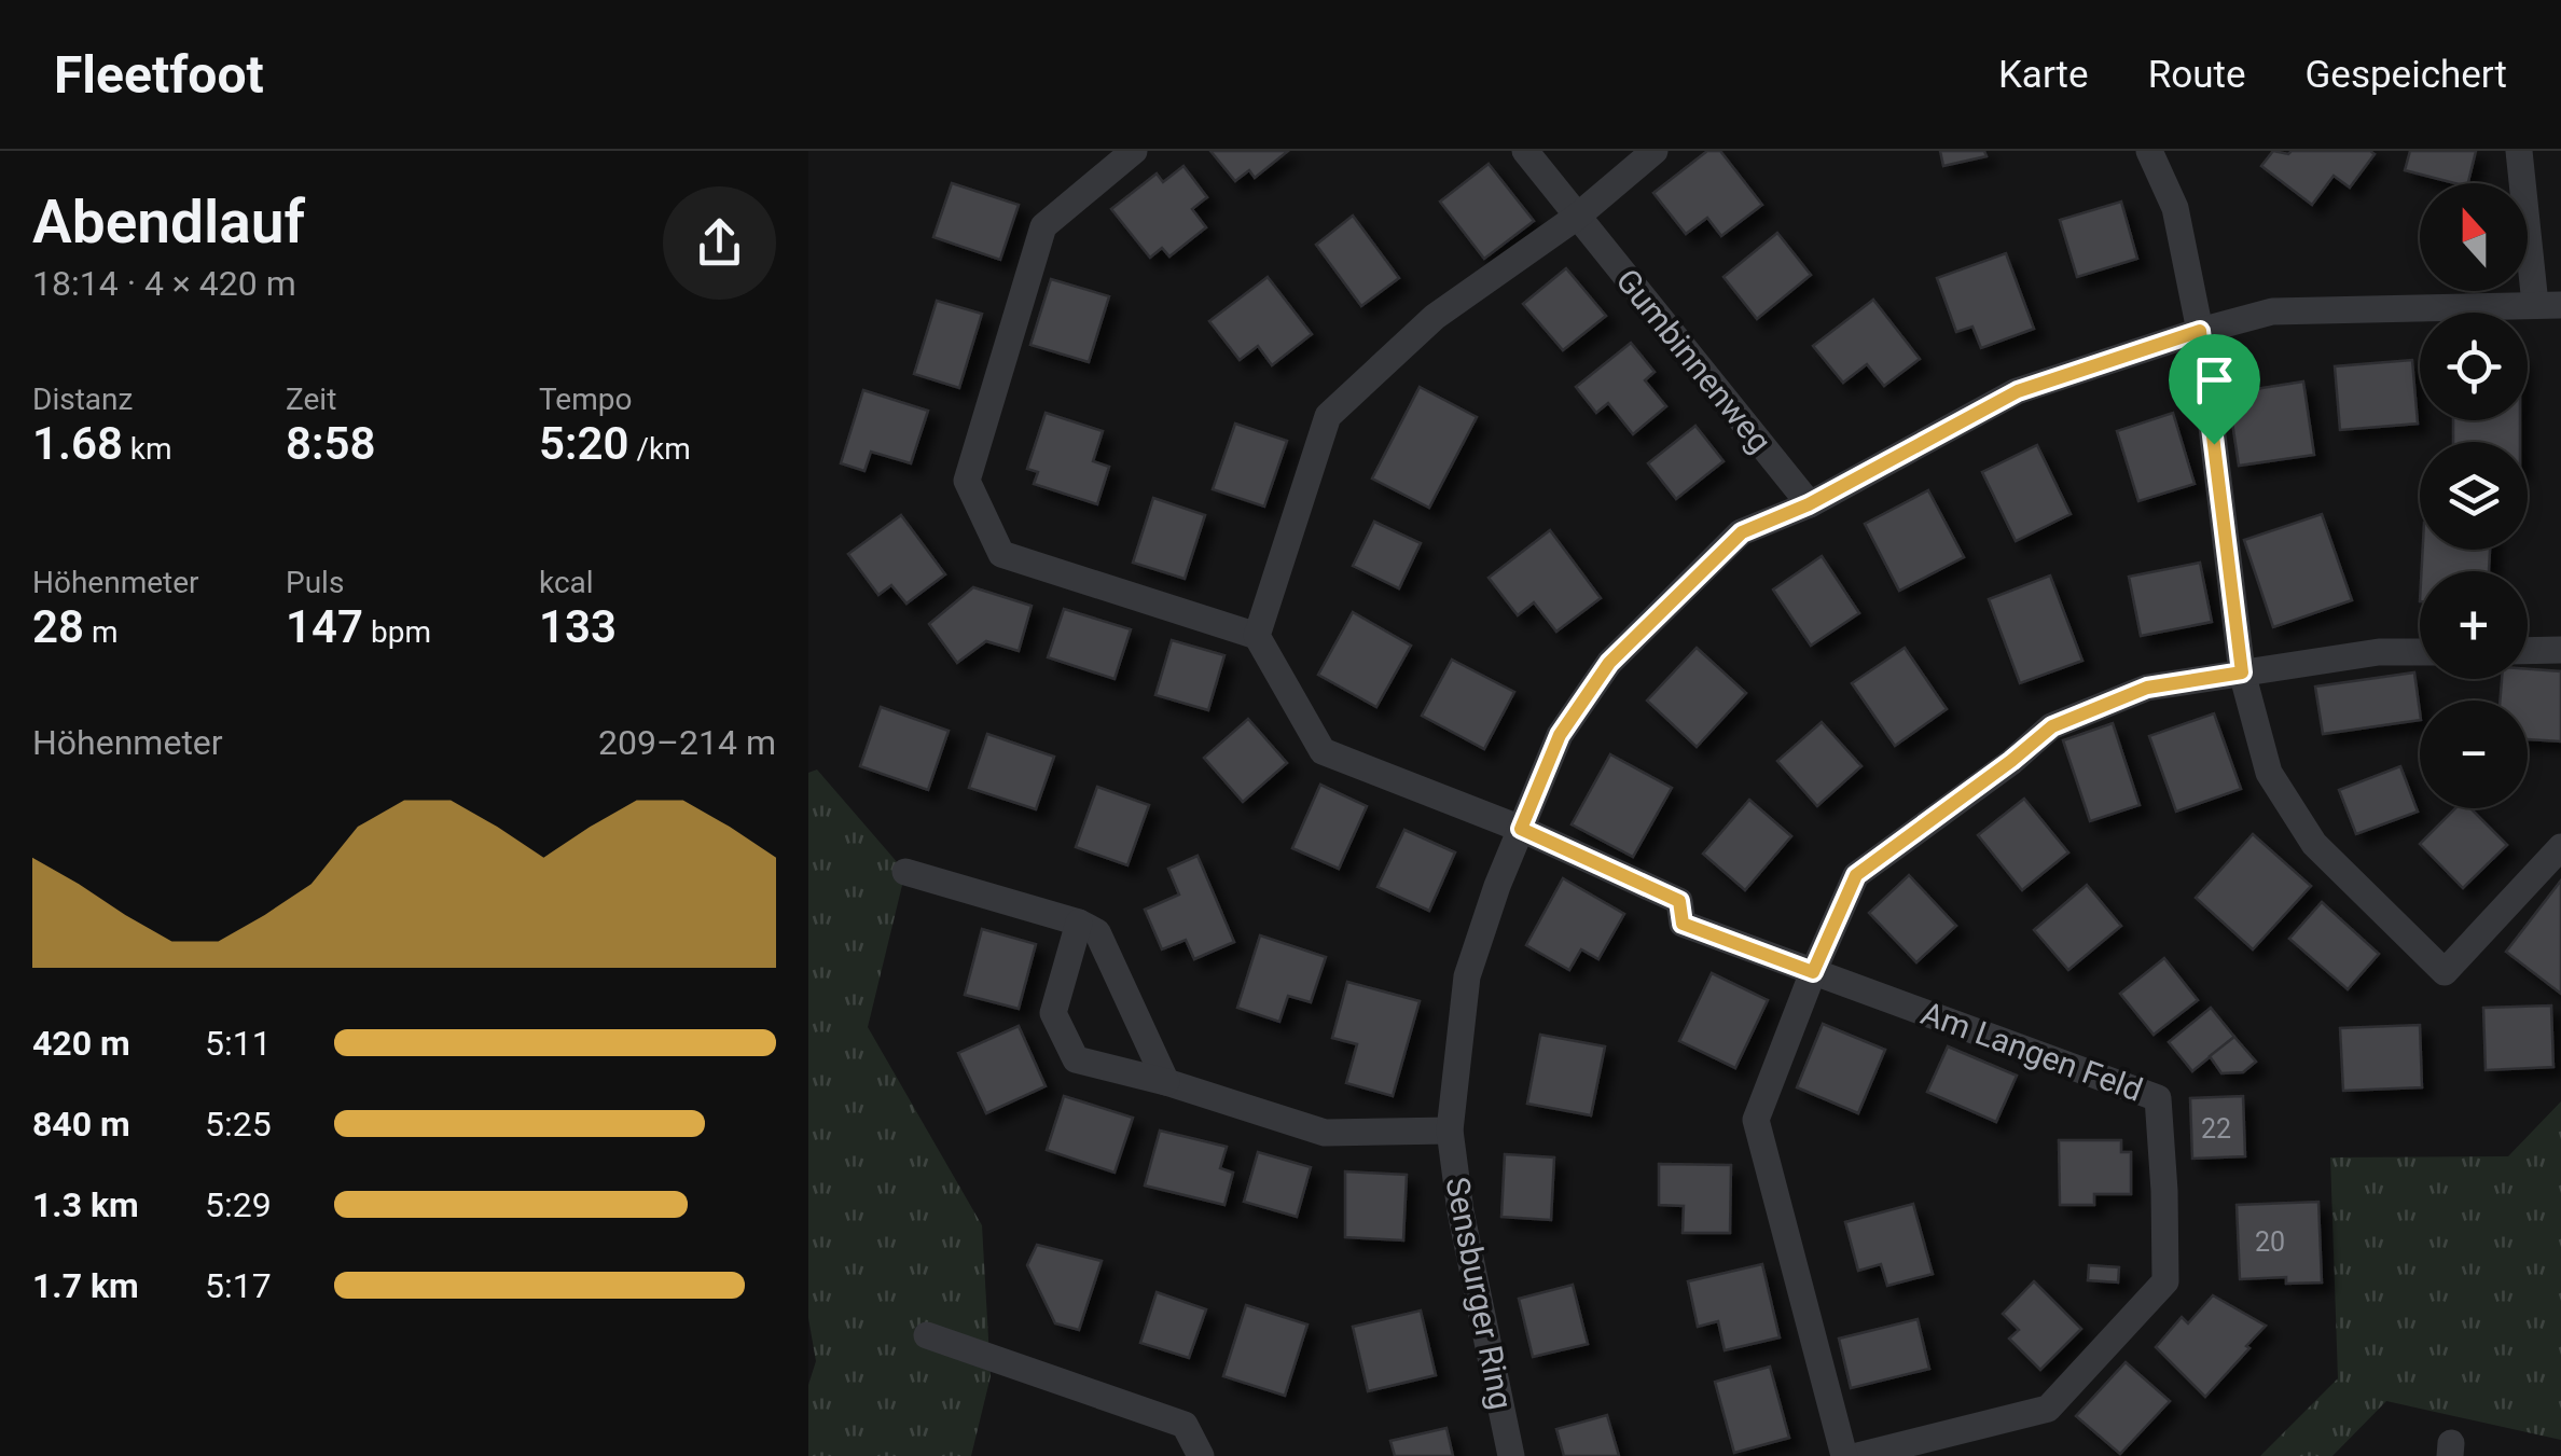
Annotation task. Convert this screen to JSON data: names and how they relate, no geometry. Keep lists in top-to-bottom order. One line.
{"streets":{"street":["Gumbinnenweg","Am Langen Feld","Sensburger Ring"]},"crossings":[["Gumbinnenweg","Sensburger Ring"],["Am Langen Feld","Sensburger Ring"]],"house_numbers":["22","20"],"north":"top","page":{"header":"Fleetfoot","nav":["Karte","Route","Gespeichert"],"heading":["Abendlauf","18:14 · 4 × 420 m"],"map_buttons":["+","−"],"stats":[["Distanz","1.68 km"],["Zeit","8:58"],["Tempo","5:20 /km"],["Höhenmeter","28 m"],["Puls","147 bpm"],["kcal","133"]],"chart":["Höhenmeter","209–214 m"],"list":[{"name":"420 m","note":"5:11"},{"name":"840 m","note":"5:25"},{"name":"1.3 km","note":"5:29"},{"name":"1.7 km","note":"5:17"}]}}
